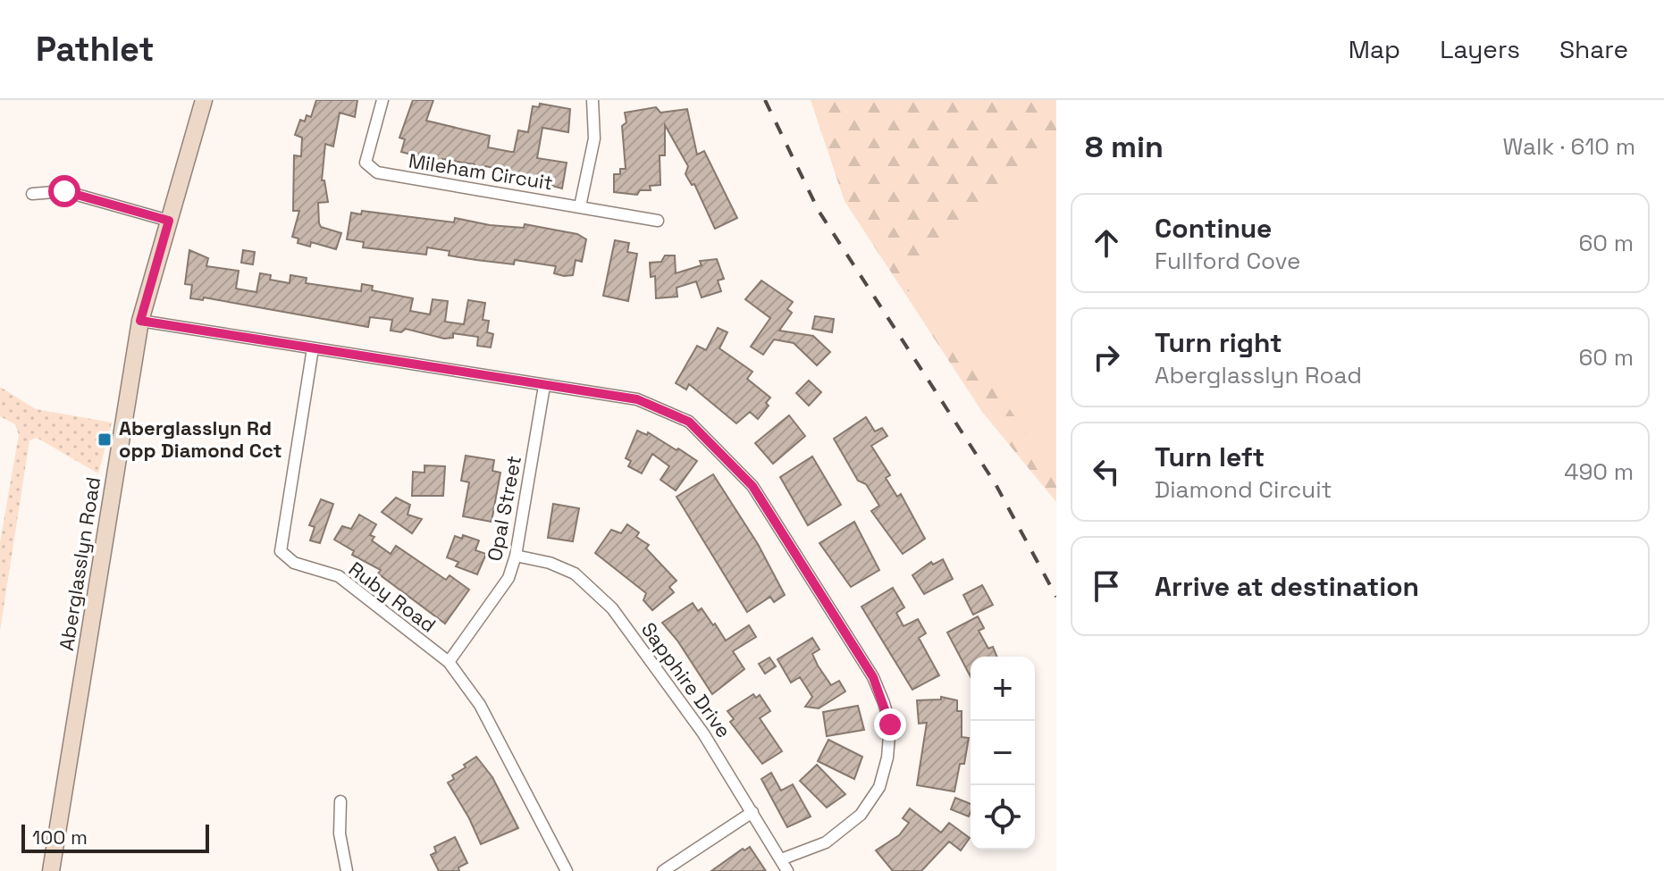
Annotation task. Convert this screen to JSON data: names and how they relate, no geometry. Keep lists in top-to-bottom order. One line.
{"streets":{"main road":["Aberglasslyn Road"],"street":["Mileham Circuit","Opal Street","Ruby Road","Sapphire Drive"]},"crossings":[["Opal Street","Ruby Road"],["Opal Street","Sapphire Drive"]],"places":{"transit":["Aberglasslyn Rd opp Diamond Cct"]},"scale_bar":"100 m","page":{"header":"Pathlet","nav":["Map","Layers","Share"],"heading":["8 min","Walk · 610 m"],"list":[["Continue","Fullford Cove","60 m"],["Turn right","Aberglasslyn Road","60 m"],["Turn left","Diamond Circuit","490 m"],"Arrive at destination"],"map_buttons":["+","−"],"scale":"100 m"}}
